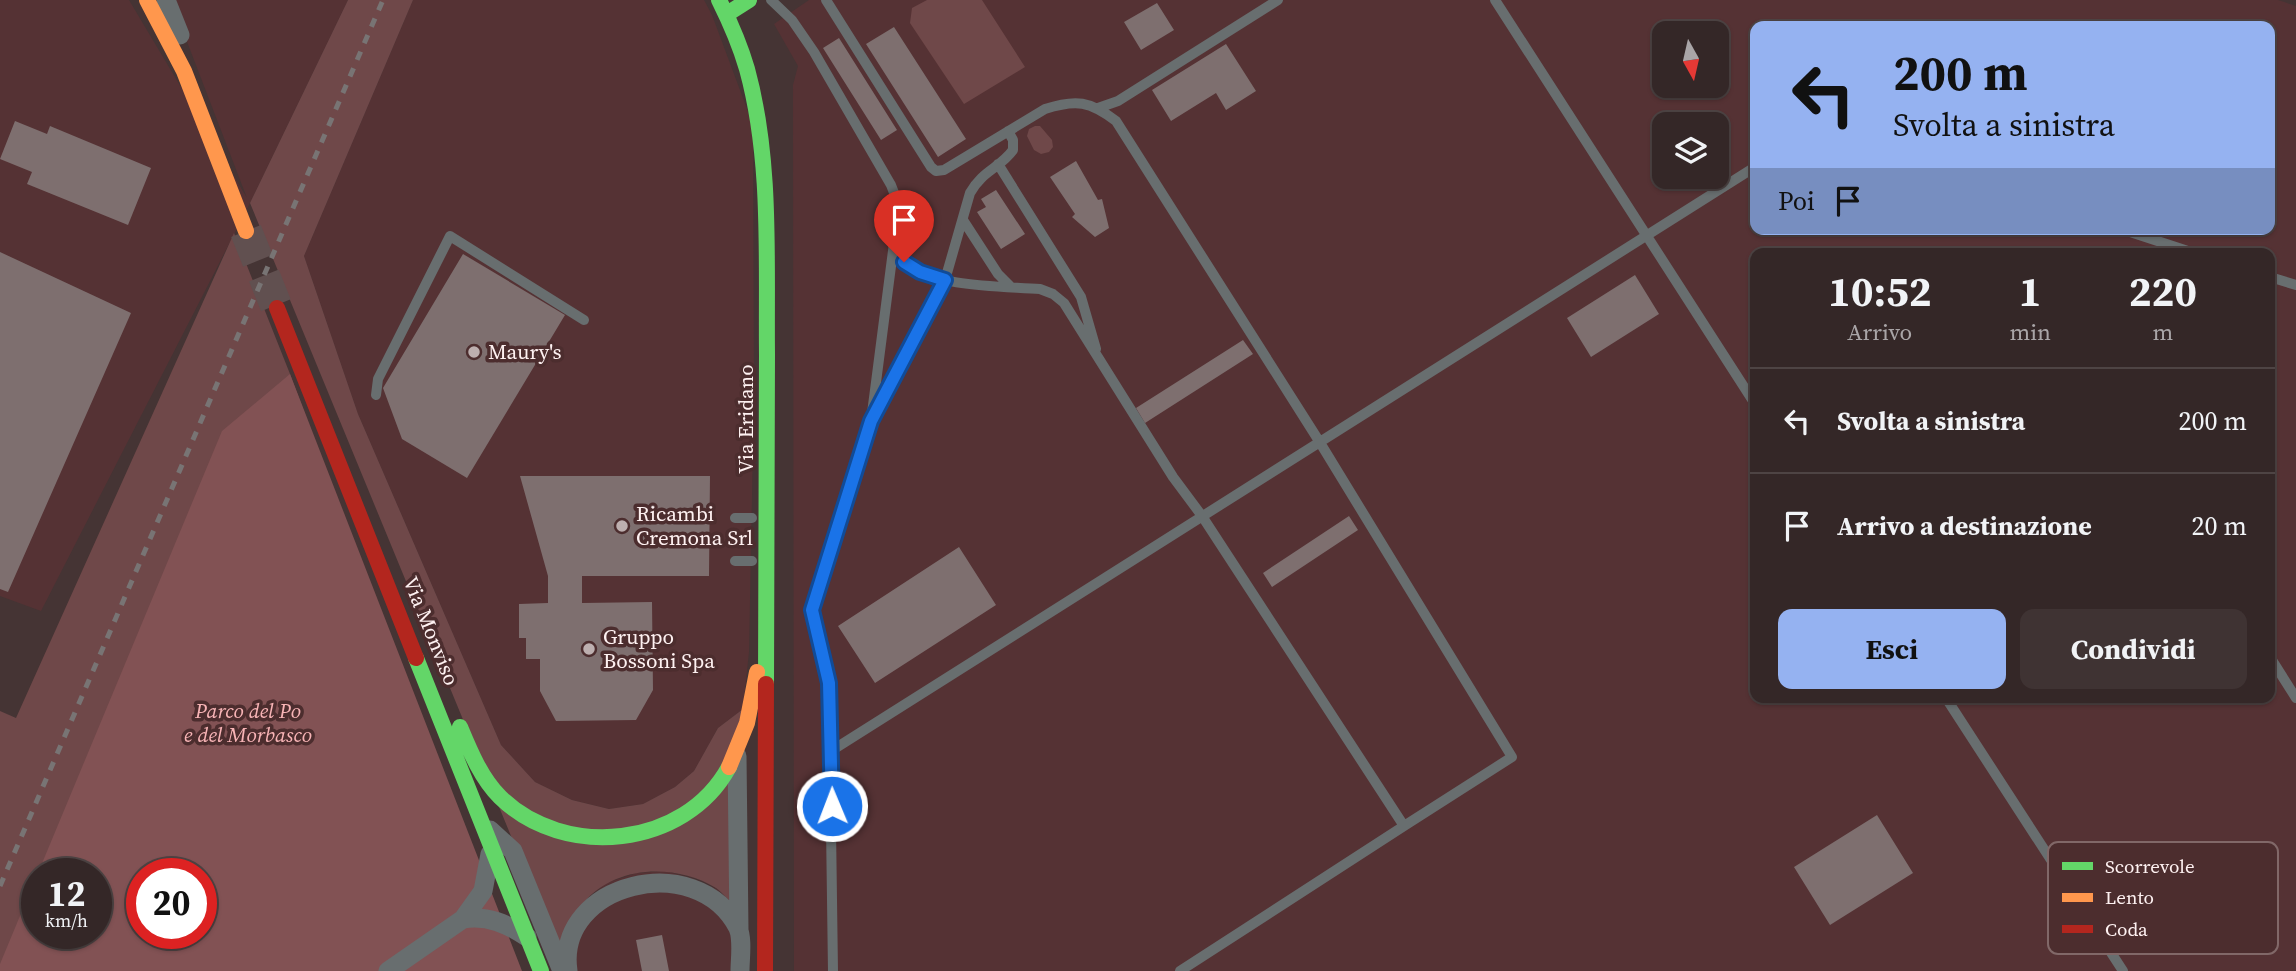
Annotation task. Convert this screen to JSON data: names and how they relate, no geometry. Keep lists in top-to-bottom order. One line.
{"streets":{"main road":["Via Eridano","Via Monviso"]},"parks":["Parco del Po e del Morbasco"],"places":["Maury's","Ricambi Cremona Srl","Gruppo Bossoni Spa"],"legend":["Scorrevole","Lento","Coda"],"north":"bottom","page":{"turn":["200 m","Svolta a sinistra"],"then":"Poi","eta":["10:52","Arrivo","1","min","220","m"],"list":[{"name":"Svolta a sinistra","value":"200 m"},{"name":"Arrivo a destinazione","value":"20 m"}],"buttons":["Esci","Condividi"],"speed":"12 km/h","limit":"20"}}
